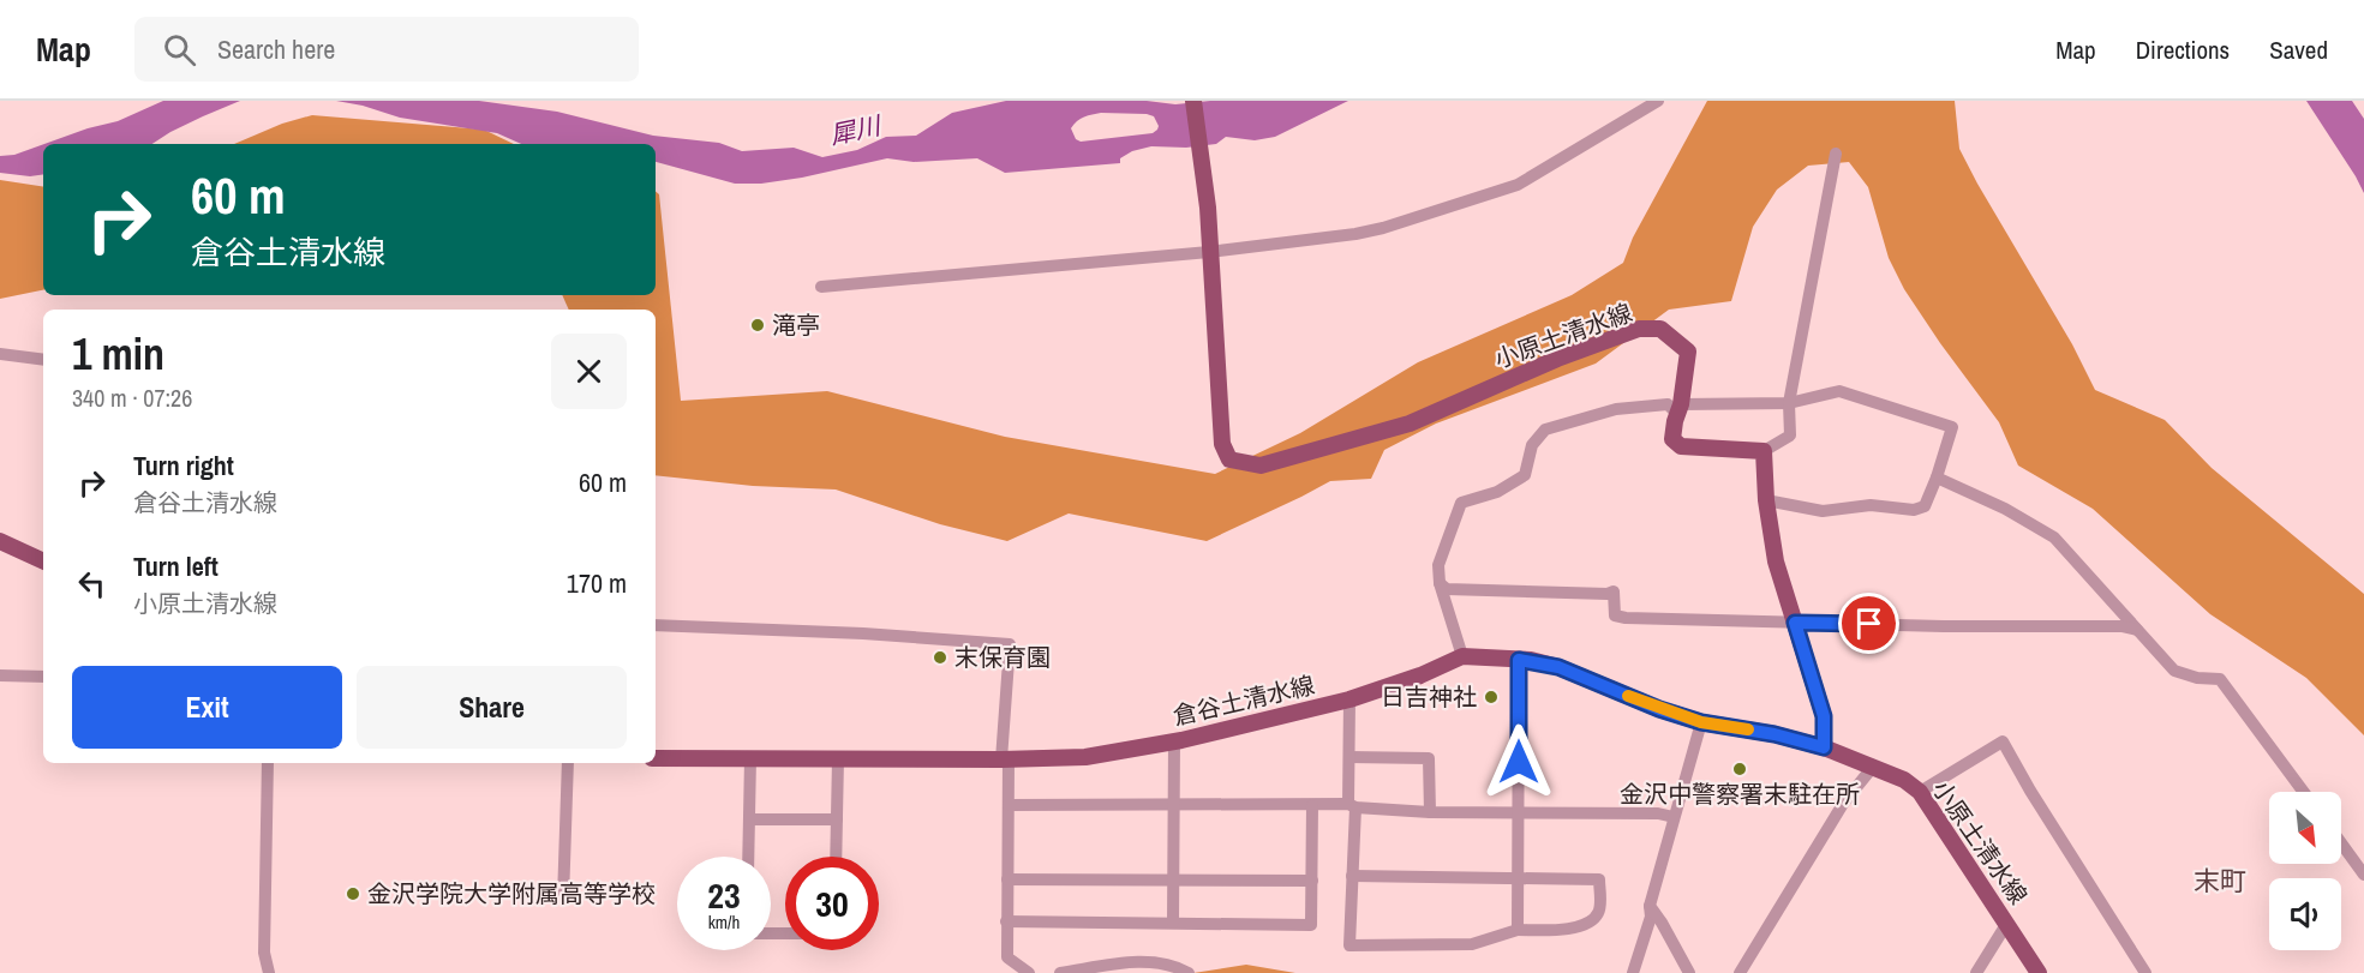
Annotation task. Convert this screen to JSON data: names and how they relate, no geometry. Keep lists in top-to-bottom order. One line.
{"streets":{"main road":["小原土清水線","倉谷土清水線"]},"crossings":[["小原土清水線","倉谷土清水線"]],"districts":["末町"],"water":["犀川"],"places":["滝亭","末保育園","日吉神社","金沢中警察署末駐在所","金沢学院大学附属高等学校"],"north":"bottom right","page":{"header":"Map","search":"Search here","nav":["Map","Directions","Saved"],"turn":["60 m","倉谷土清水線"],"heading":["1 min","340 m · 07:26"],"list":[{"name":"Turn right","note":"倉谷土清水線","value":"60 m"},{"name":"Turn left","note":"小原土清水線","value":"170 m"}],"buttons":["Exit","Share"],"speed":"23 km/h","limit":"30"}}
